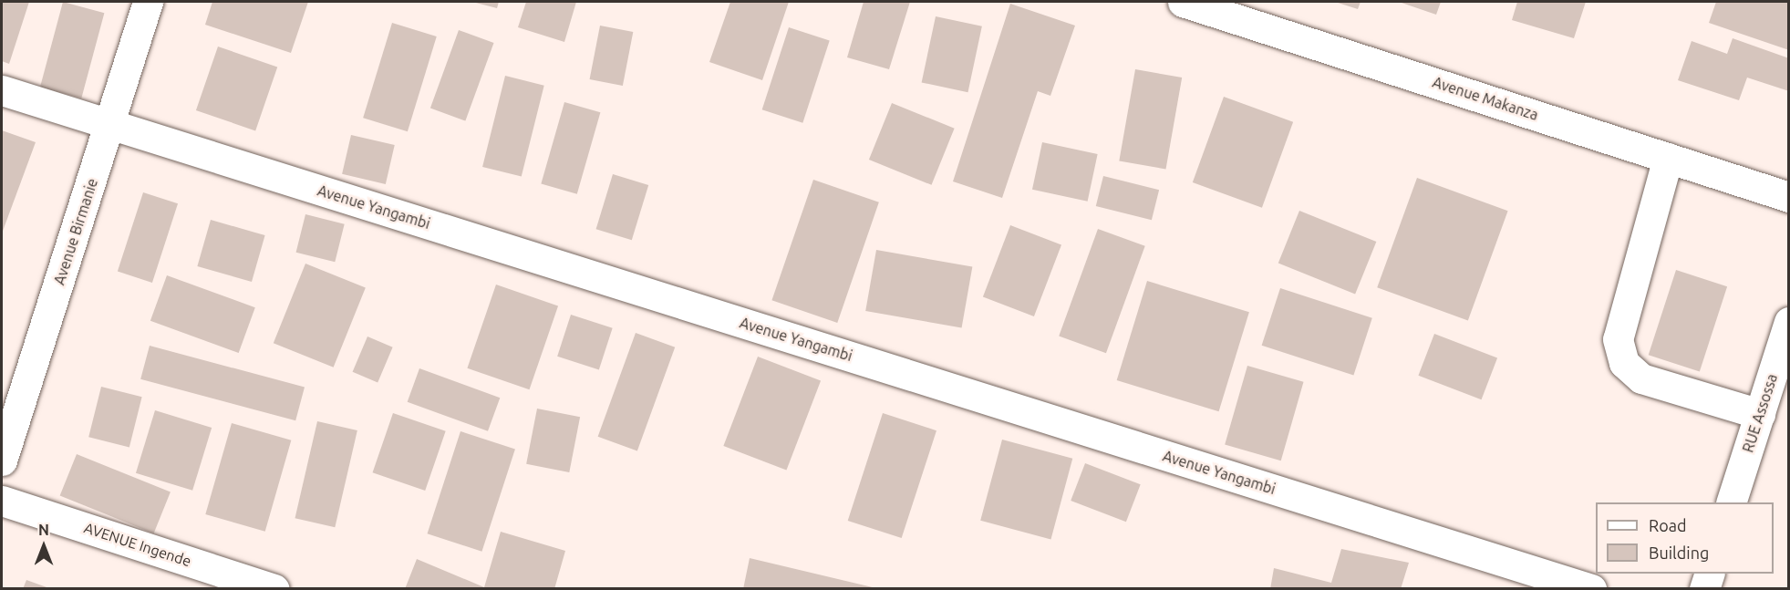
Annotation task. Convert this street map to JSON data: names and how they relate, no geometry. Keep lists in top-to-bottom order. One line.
{"streets":{"street":["Avenue Makanza","Avenue Yangambi","Avenue Birmanie","RUE Assossa","AVENUE Ingende"]},"crossings":[["Avenue Yangambi","Avenue Birmanie"]],"legend":["Road","Building"],"north":"top"}
